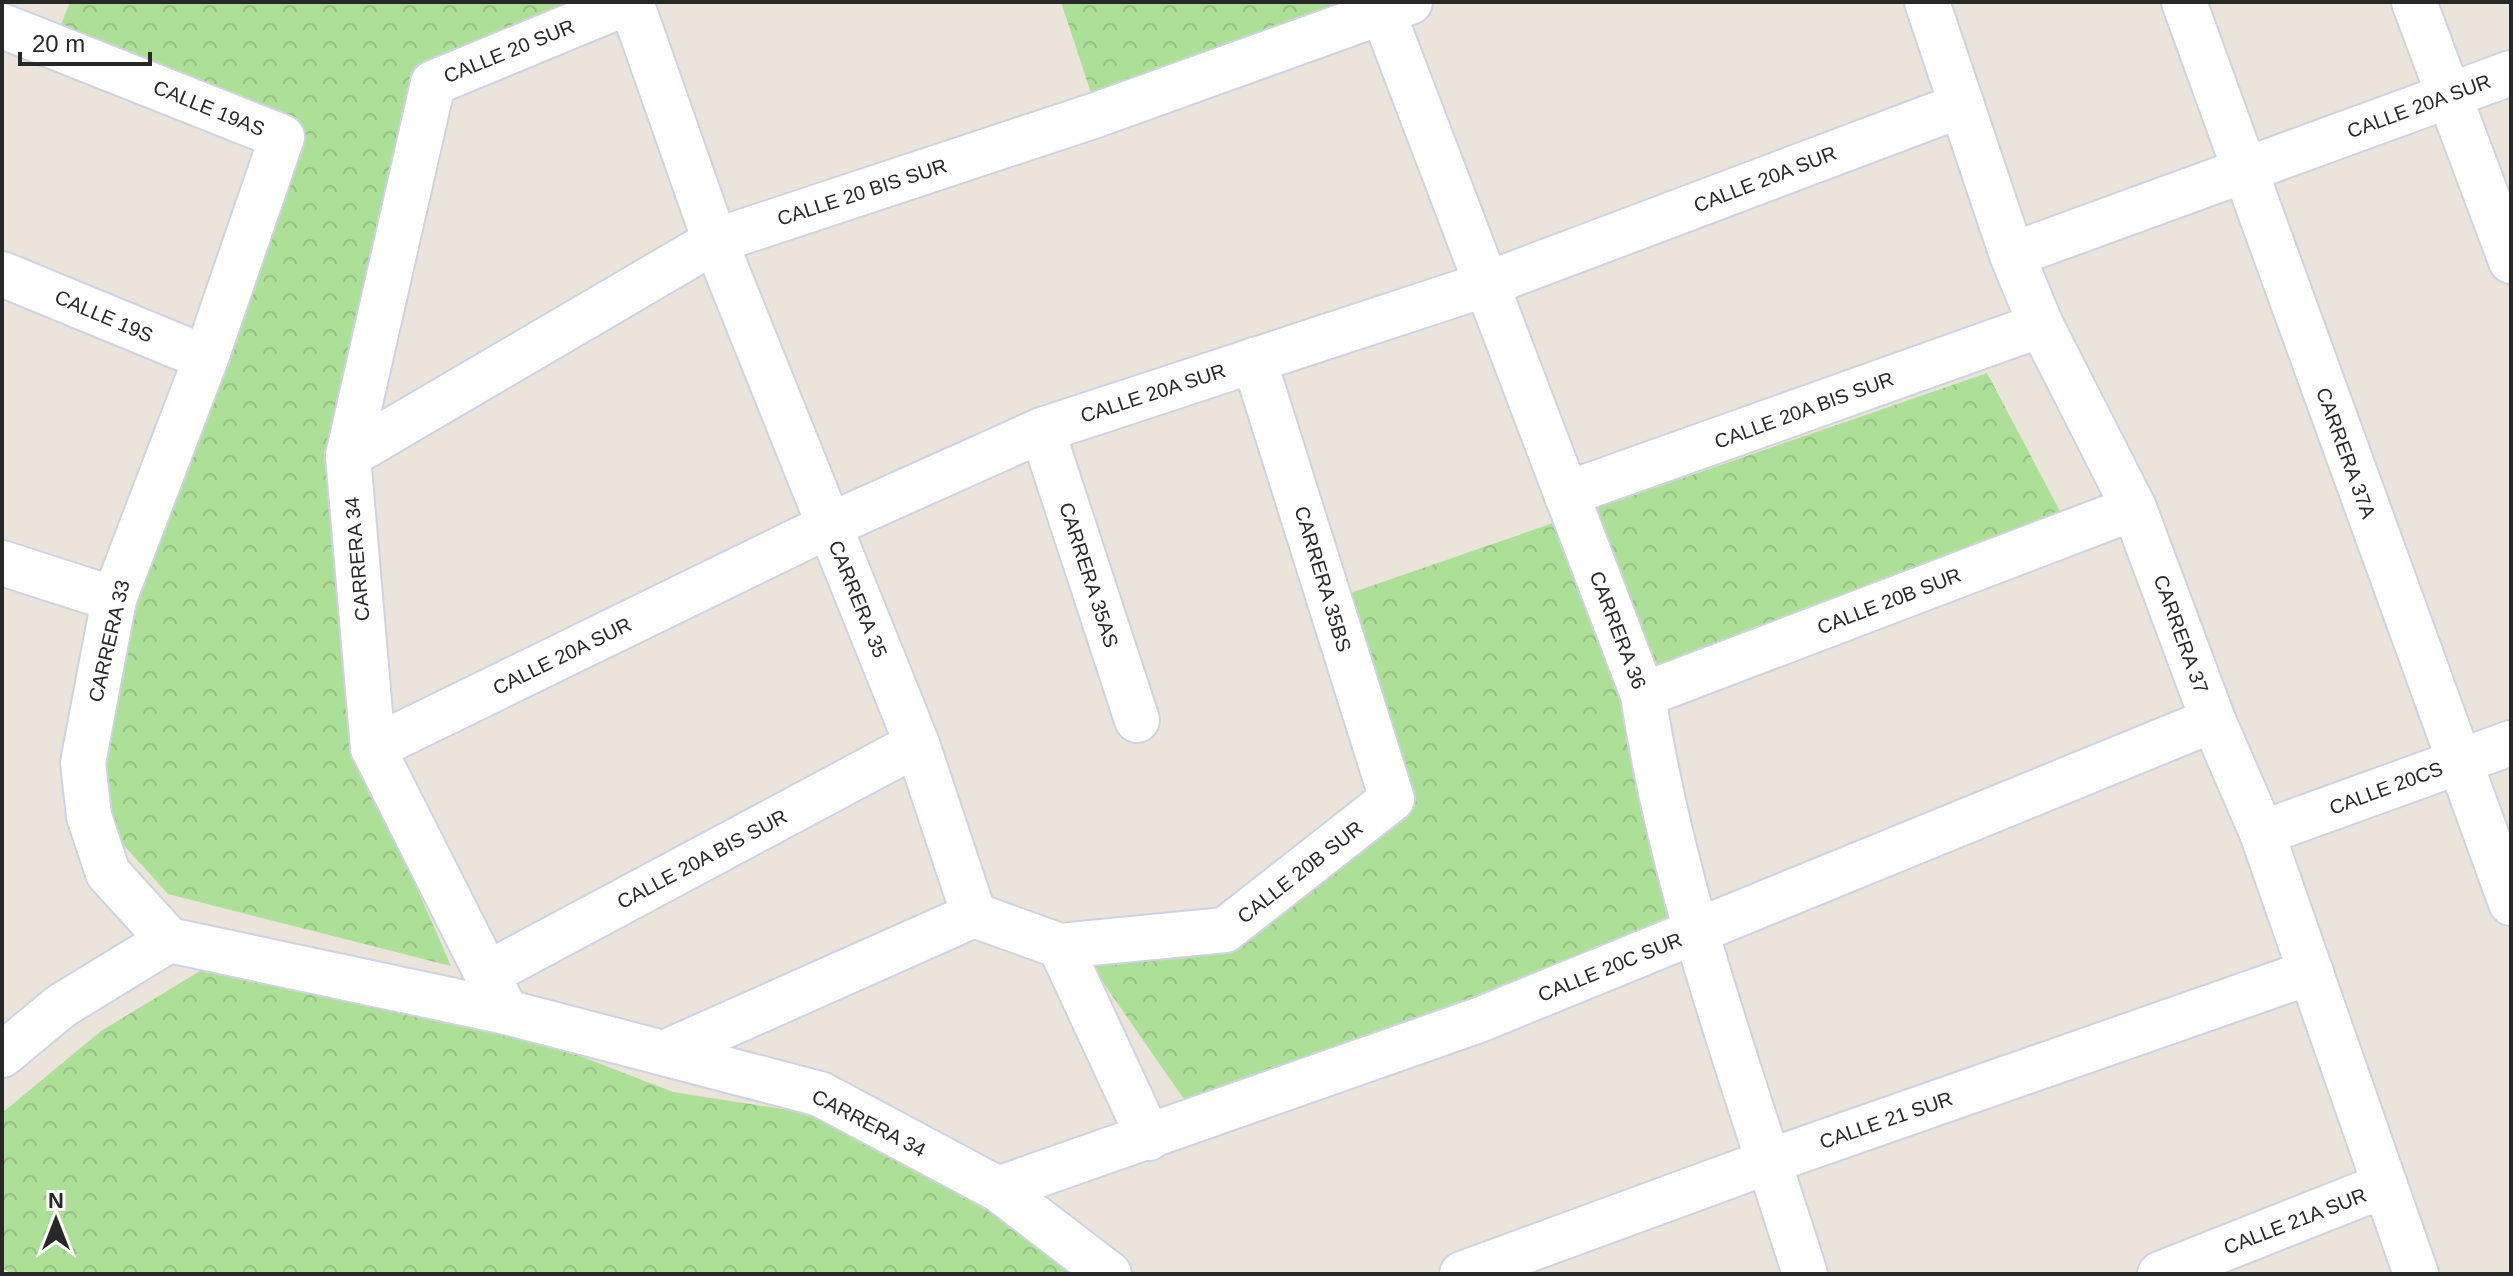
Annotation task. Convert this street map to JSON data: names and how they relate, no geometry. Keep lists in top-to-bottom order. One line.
{"streets":{"street":["CALLE 20 SUR","CALLE 20A SUR","CALLE 19AS","CALLE 20 BIS SUR","CALLE 19S","CALLE 20A BIS SUR","CARRERA 37A","CARRERA 34","CARRERA 35AS","CARRERA 35BS","CARRERA 35","CALLE 20B SUR","CARRERA 36","CARRERA 37","CARRERA 33","CALLE 20CS","CALLE 20C SUR","CALLE 21 SUR","CALLE 21A SUR"]},"crossings":[["CALLE 20 SUR","CARRERA 34"],["CALLE 20 SUR","CARRERA 35"],["CALLE 20A SUR","CARRERA 37A"],["CALLE 20A SUR","CARRERA 34"],["CALLE 20A SUR","CARRERA 35AS"],["CALLE 20A SUR","CARRERA 35BS"],["CALLE 20A SUR","CARRERA 35"],["CALLE 20A SUR","CARRERA 36"],["CALLE 20A SUR","CARRERA 37"],["CALLE 19AS","CARRERA 33"],["CALLE 20 BIS SUR","CARRERA 34"],["CALLE 20 BIS SUR","CARRERA 35"],["CALLE 20 BIS SUR","CARRERA 36"],["CALLE 19S","CARRERA 33"],["CALLE 20A BIS SUR","CARRERA 34"],["CALLE 20A BIS SUR","CARRERA 35"],["CALLE 20A BIS SUR","CARRERA 36"],["CALLE 20A BIS SUR","CARRERA 37"],["CARRERA 37A","CALLE 20CS"],["CARRERA 34","CARRERA 33"],["CARRERA 34","CALLE 20C SUR"],["CARRERA 35BS","CALLE 20B SUR"],["CALLE 20B SUR","CARRERA 36"],["CALLE 20B SUR","CARRERA 37"],["CARRERA 36","CALLE 20C SUR"],["CARRERA 36","CALLE 21 SUR"],["CARRERA 37","CALLE 20CS"],["CARRERA 37","CALLE 20C SUR"],["CARRERA 37","CALLE 21 SUR"],["CARRERA 37","CALLE 21A SUR"]],"scale_bar":"20 m","north":"top"}
